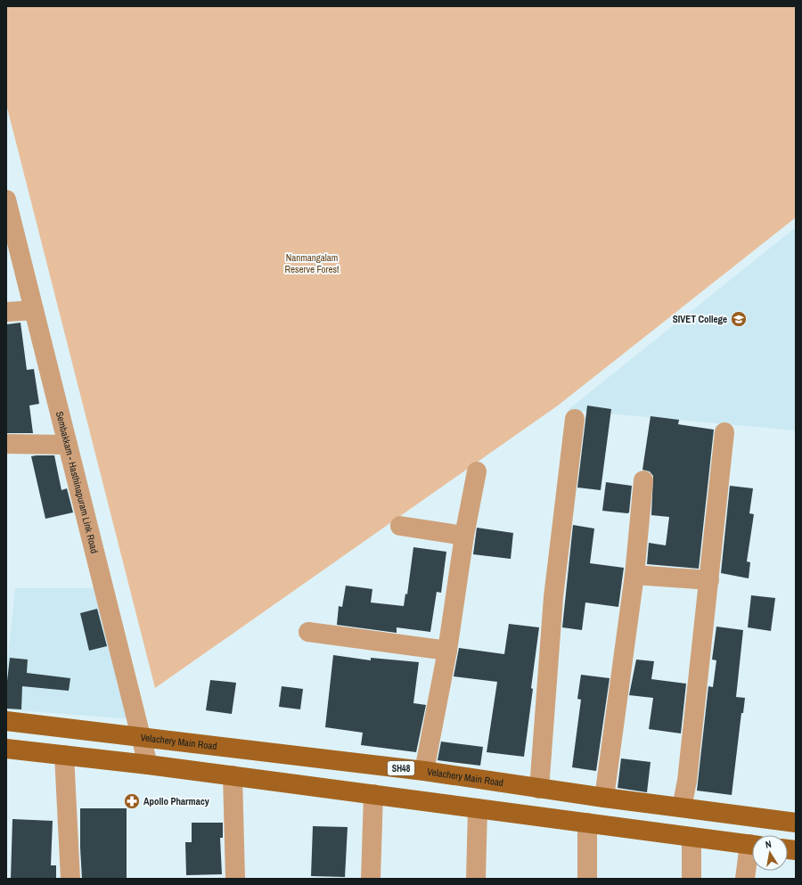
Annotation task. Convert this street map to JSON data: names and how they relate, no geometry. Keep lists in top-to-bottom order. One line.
{"streets":{"main road":["Velachery Main Road","SH48"],"street":["Sembakkam - Hasthinapuram Link Road"]},"crossings":[["Sembakkam - Hasthinapuram Link Road","Velachery Main Road"]],"parks":["Nanmangalam Reserve Forest"],"places":{"school or university":["SIVET College"],"pharmacy":["Apollo Pharmacy"]},"north":"top"}
